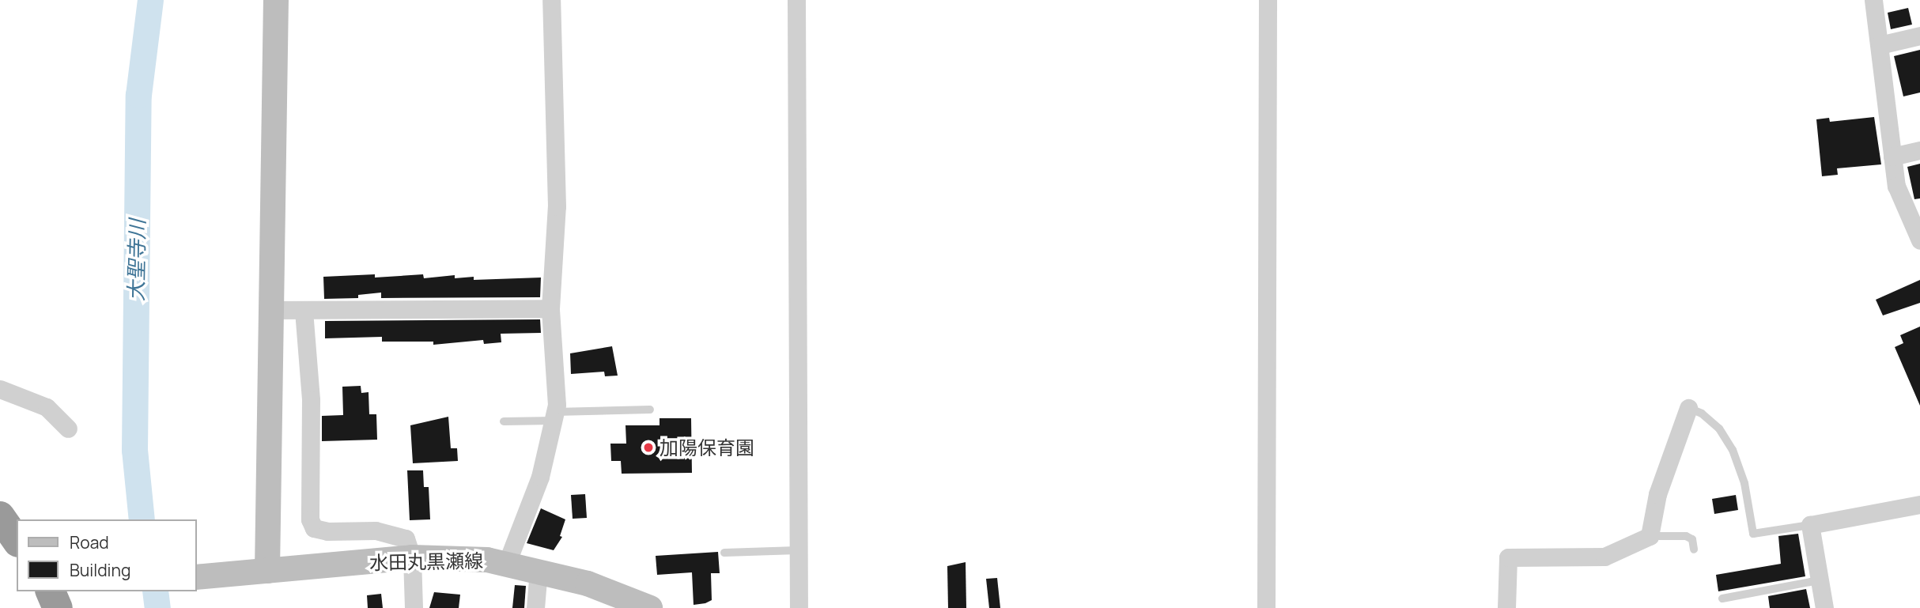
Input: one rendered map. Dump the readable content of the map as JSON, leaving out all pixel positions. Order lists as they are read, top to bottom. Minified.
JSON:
{"streets":{"street":["水田丸黒瀬線"]},"water":["大聖寺川"],"places":["加陽保育園"],"legend":["Road","Building"]}
